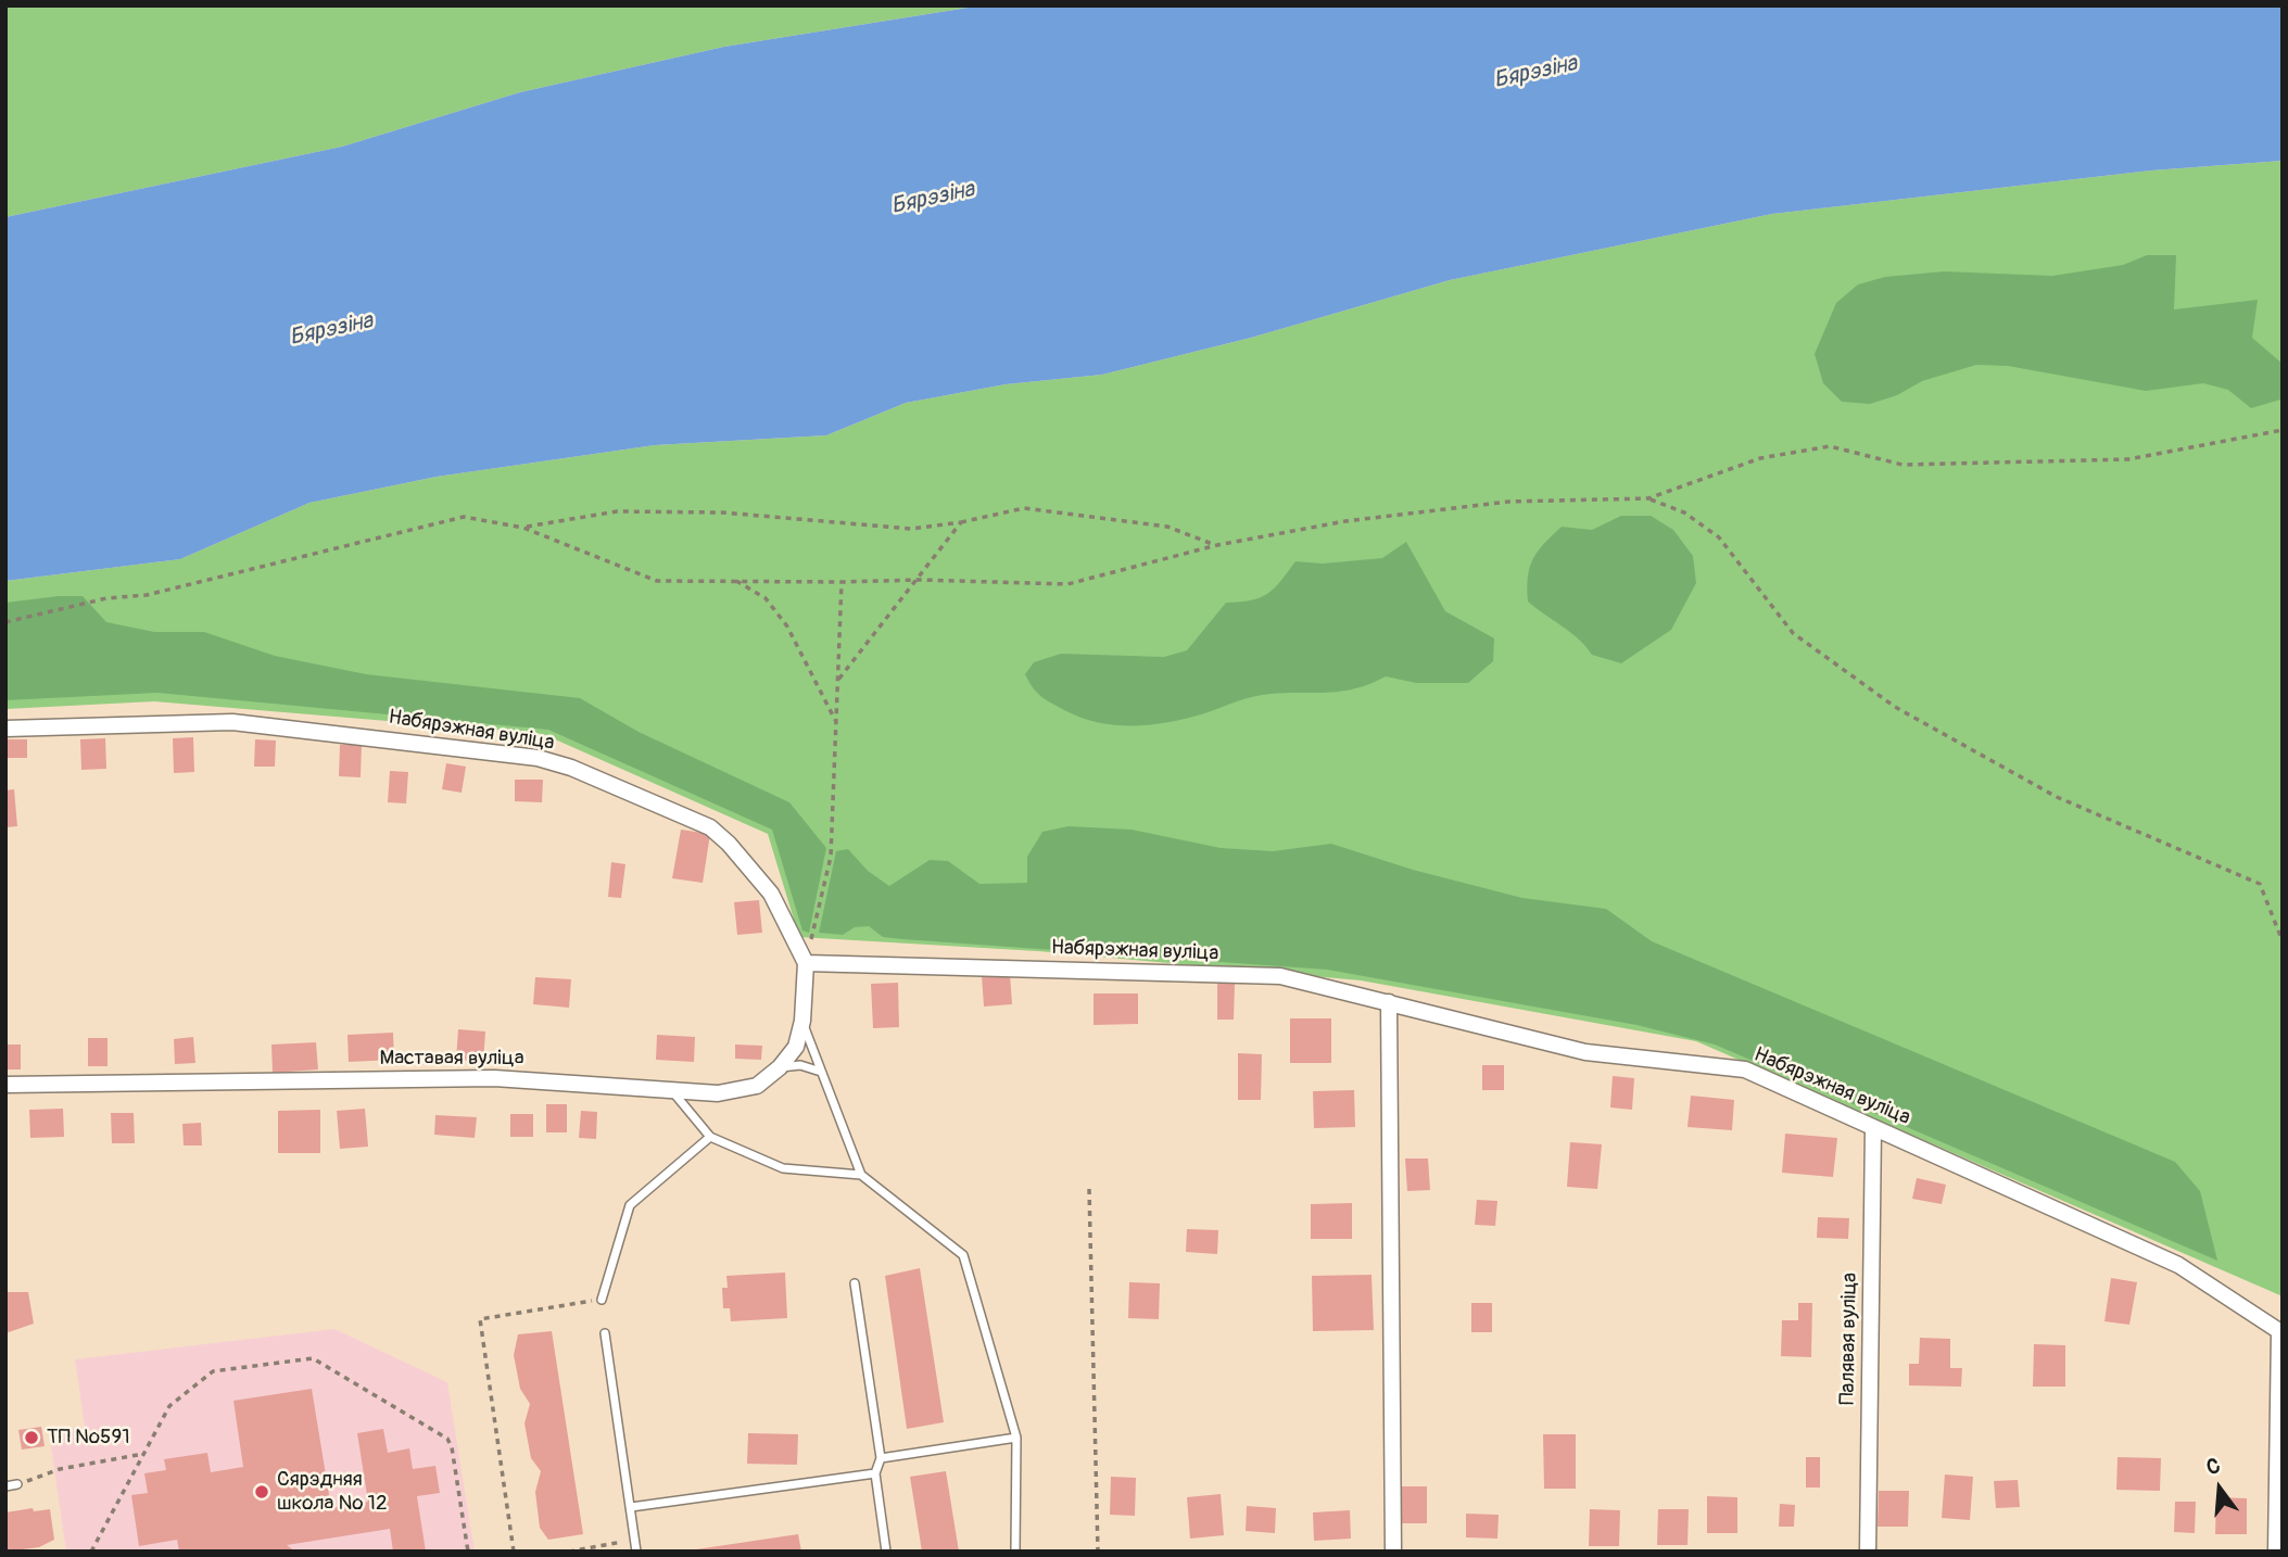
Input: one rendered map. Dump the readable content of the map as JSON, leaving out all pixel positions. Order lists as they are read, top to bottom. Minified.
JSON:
{"streets":{"street":["Набярэжная вуліца","Маставая вуліца","Палявая вуліца"]},"crossings":[["Набярэжная вуліца","Маставая вуліца"],["Набярэжная вуліца","Палявая вуліца"]],"water":["Бярэзіна"],"places":["ТП №591","Сярэдняя школа № 12"],"north":"top"}
